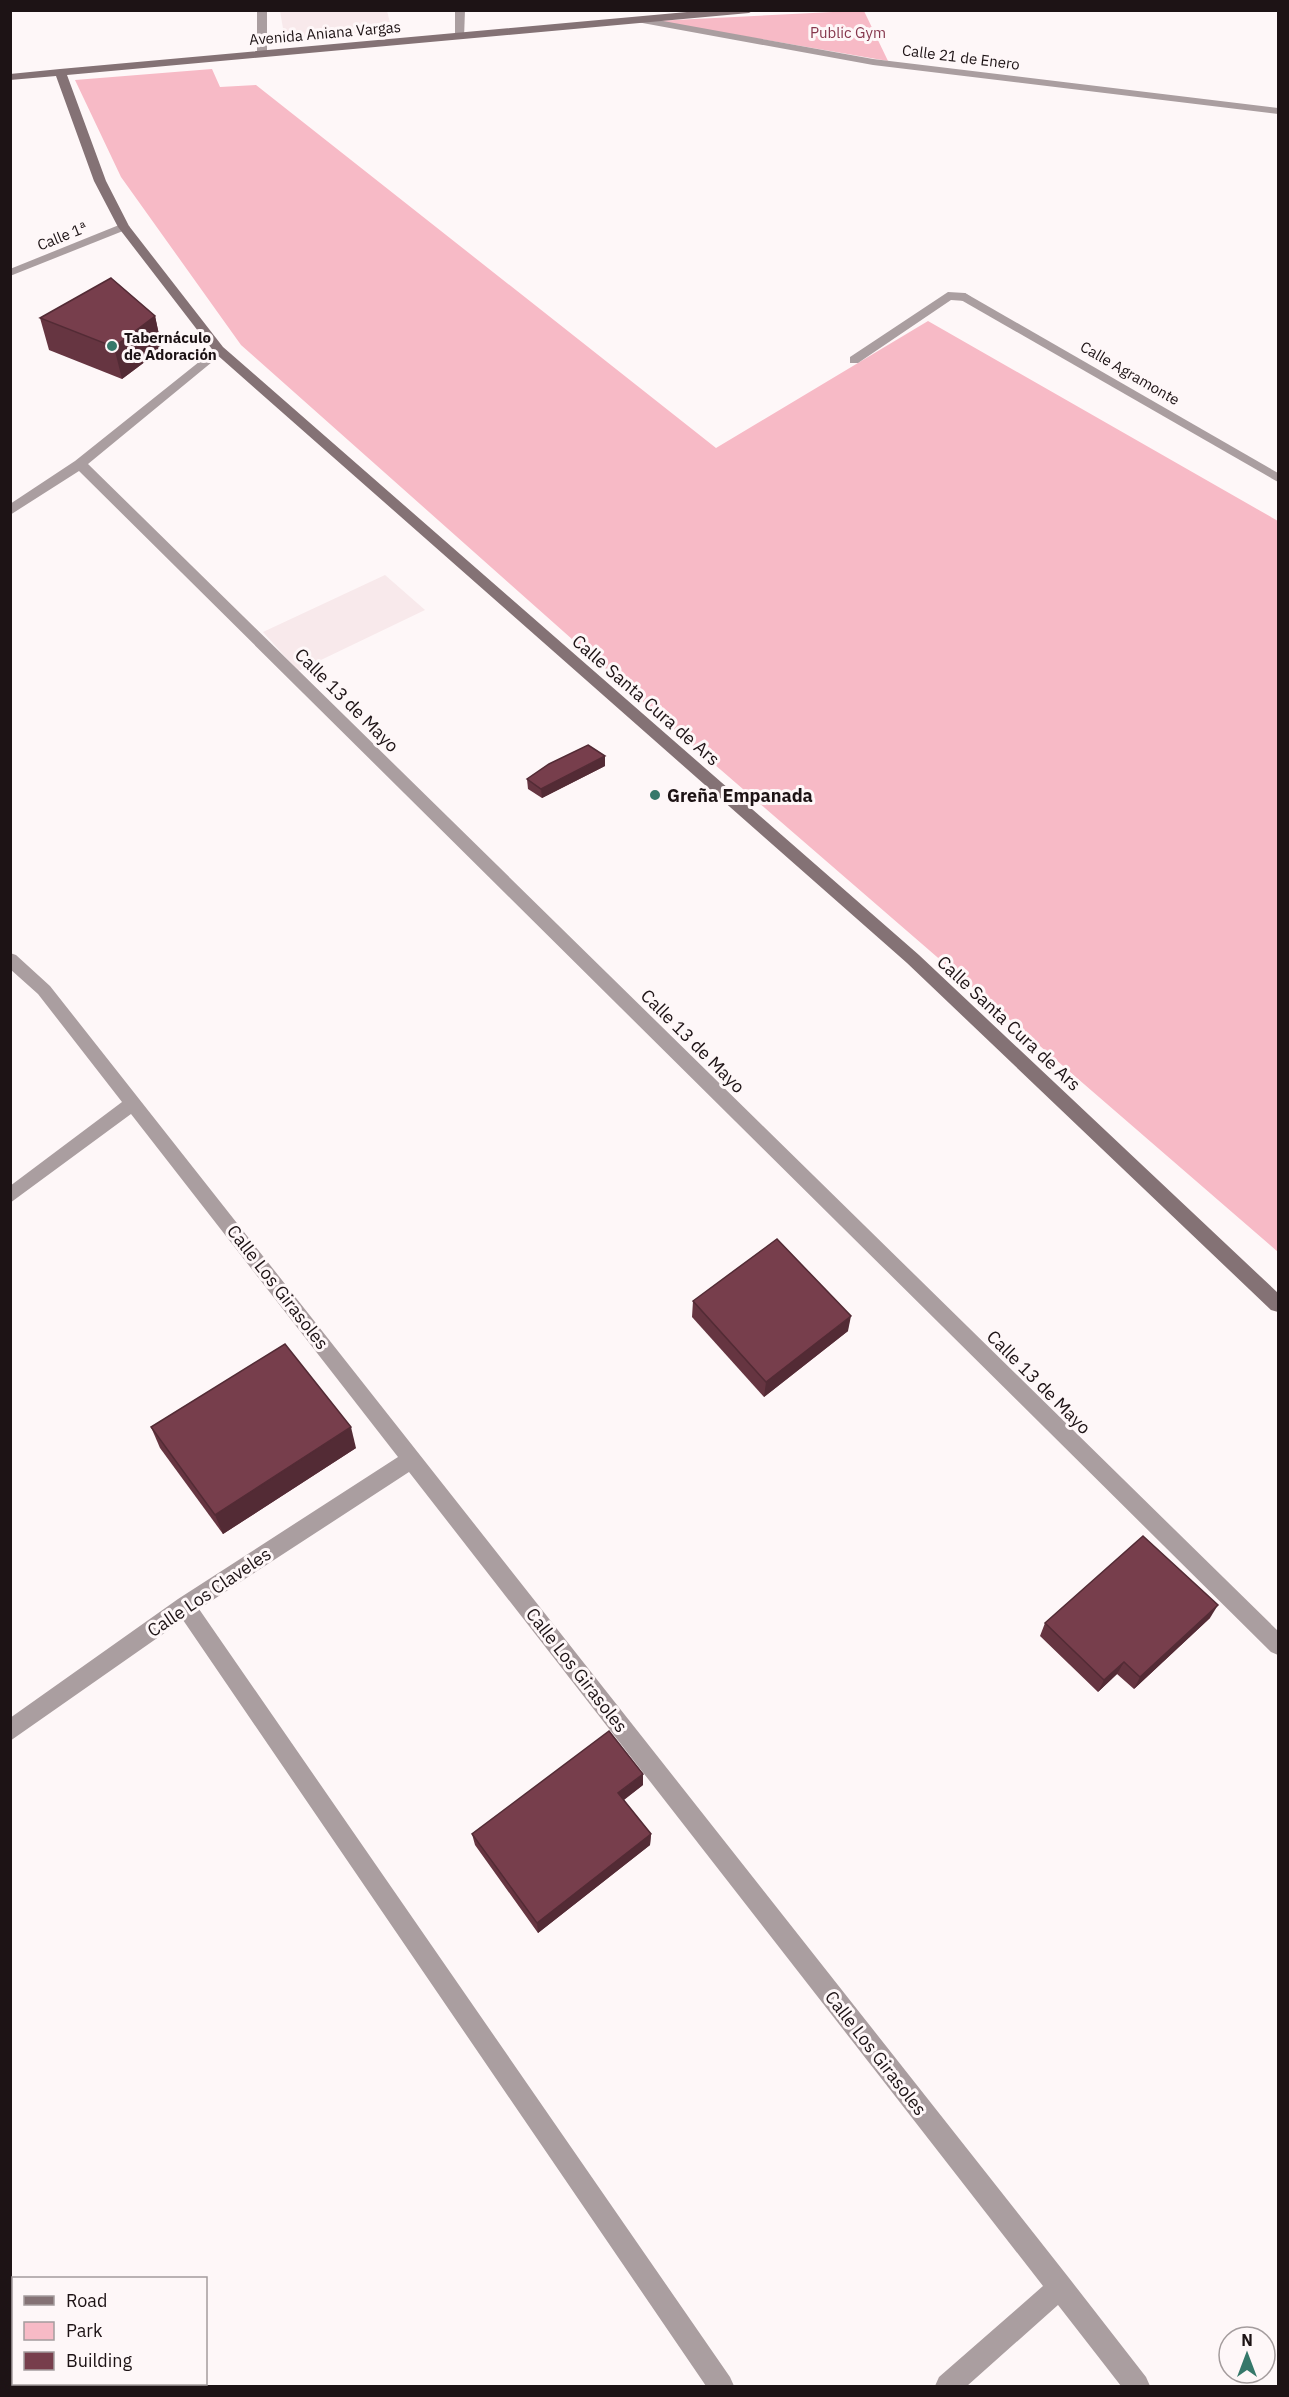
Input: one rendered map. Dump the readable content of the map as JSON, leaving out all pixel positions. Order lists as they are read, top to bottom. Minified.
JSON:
{"streets":{"street":["Avenida Aniana Vargas","Calle 21 de Enero","Calle 1ª","Calle Agramonte","Calle 13 de Mayo","Calle Santa Cura de Ars","Calle Los Girasoles","Calle Los Claveles"]},"crossings":[["Avenida Aniana Vargas","Calle 21 de Enero"],["Avenida Aniana Vargas","Calle Santa Cura de Ars"],["Calle 1ª","Calle Santa Cura de Ars"],["Calle Los Girasoles","Calle Los Claveles"]],"parks":["Public Gym"],"places":["Tabernáculo de Adoración","Greña Empanada"],"legend":["Road","Park","Building"],"north":"top"}
